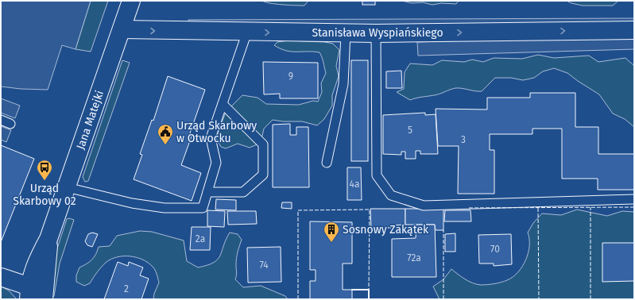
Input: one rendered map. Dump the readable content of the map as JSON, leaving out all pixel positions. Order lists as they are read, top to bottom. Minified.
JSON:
{"streets":{"street":["Stanisława Wyspiańskiego","Jana Matejki"]},"crossings":[["Stanisława Wyspiańskiego","Jana Matejki"]],"one_way":["Stanisława Wyspiańskiego"],"places":{"public building":["Urząd Skarbowy w Otwocku"],"bus stop":["Urząd Skarbowy 02"],"building":["Sosnowy Zakątek"]},"house_numbers":["9","5","3","4a","2a","70","72a","74","2"]}
